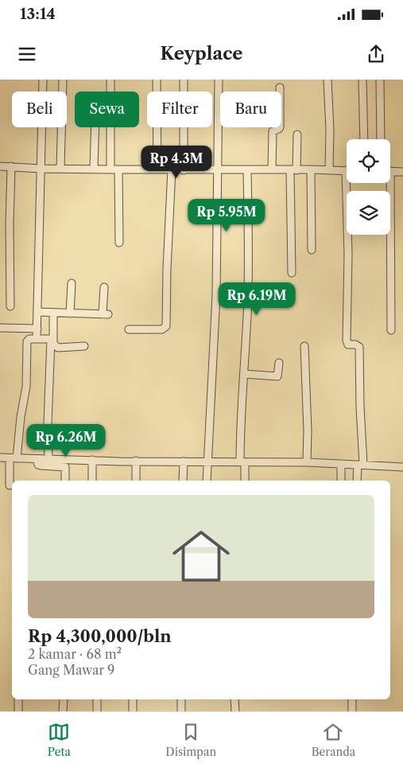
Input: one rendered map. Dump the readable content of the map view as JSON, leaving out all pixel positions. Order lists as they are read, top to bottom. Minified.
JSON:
{"page":{"status":"13:14","header":"Keyplace","chip":["Beli","Sewa","Filter","Baru"],"price":["Rp 4.3M","Rp 5.95M","Rp 6.19M","Rp 6.26M"],"list":[{"name":"Rp 4,300,000/bln","note":"2 kamar · 68 m² · Gang Mawar 9"}],"tabs":["Peta","Disimpan","Beranda"]}}
